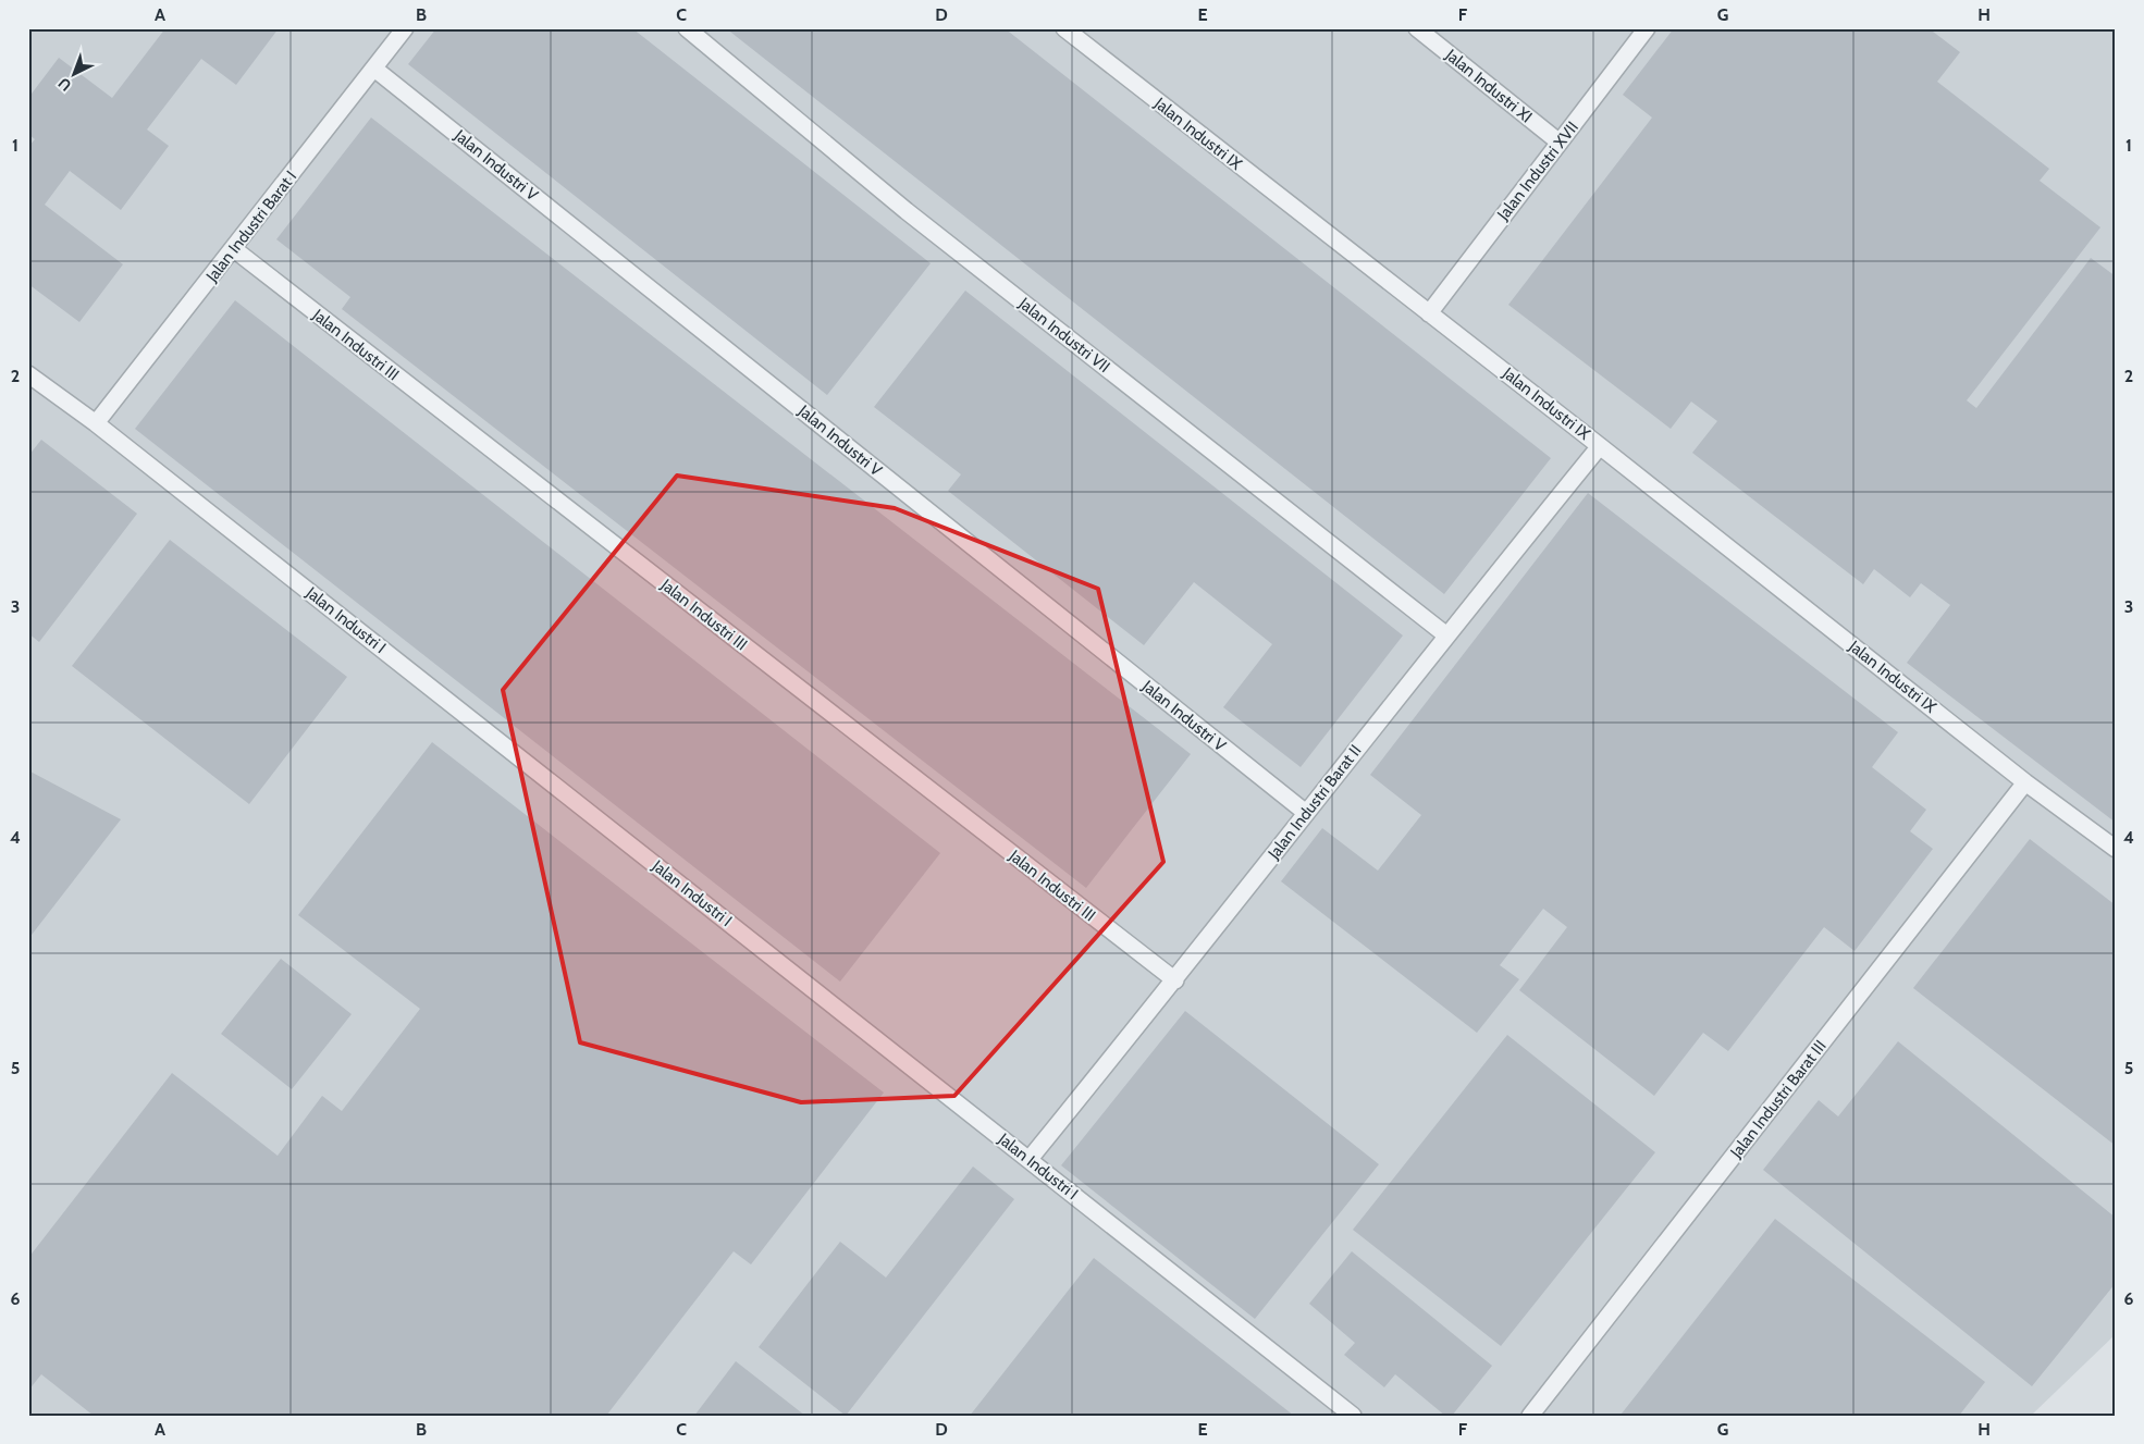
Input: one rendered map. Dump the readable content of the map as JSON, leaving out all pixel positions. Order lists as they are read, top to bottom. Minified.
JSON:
{"streets":{"lane":["Jalan Industri XI","Jalan Industri IX","Jalan Industri V","Jalan Industri XVII","Jalan Industri Barat I","Jalan Industri VII","Jalan Industri III","Jalan Industri I","Jalan Industri Barat II","Jalan Industri Barat III"]},"crossings":[["Jalan Industri XI","Jalan Industri XVII"],["Jalan Industri IX","Jalan Industri XVII"],["Jalan Industri IX","Jalan Industri Barat II"],["Jalan Industri IX","Jalan Industri Barat III"],["Jalan Industri V","Jalan Industri Barat I"],["Jalan Industri V","Jalan Industri Barat II"],["Jalan Industri Barat I","Jalan Industri III"],["Jalan Industri Barat I","Jalan Industri I"],["Jalan Industri VII","Jalan Industri Barat II"],["Jalan Industri III","Jalan Industri Barat II"],["Jalan Industri I","Jalan Industri Barat II"]],"north":"bottom left","grid":{"columns":["A","B","C","D","E","F","G","H"],"rows":["1","2","3","4","5","6"]}}
